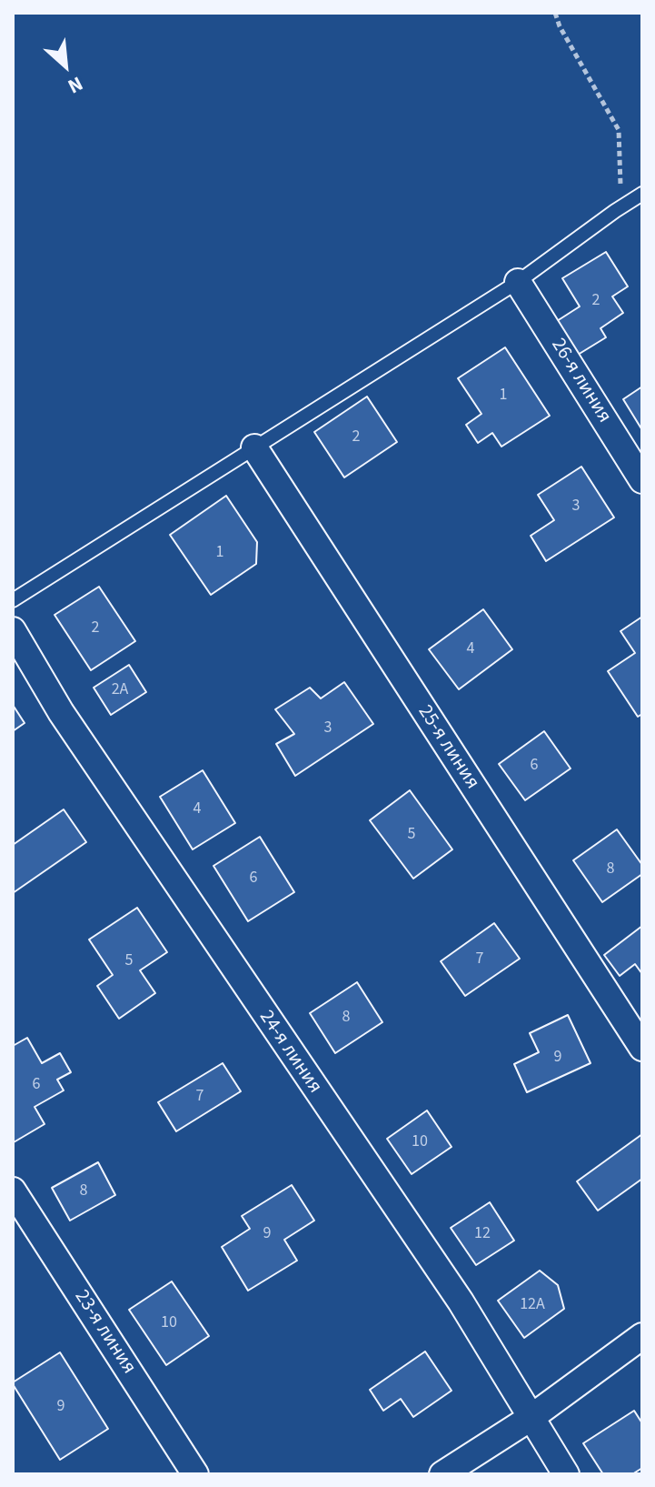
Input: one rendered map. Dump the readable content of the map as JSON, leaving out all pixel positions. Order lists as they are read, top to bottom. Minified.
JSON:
{"streets":{"street":["26-я линия","25-я линия","24-я линия","23-я линия"]},"house_numbers":["2","1","2","3","1","2","4","2А","3","6","4","5","8","6","7","5","8","9","6","7","10","8","9","12","12А","10","9"],"north":"bottom right"}
